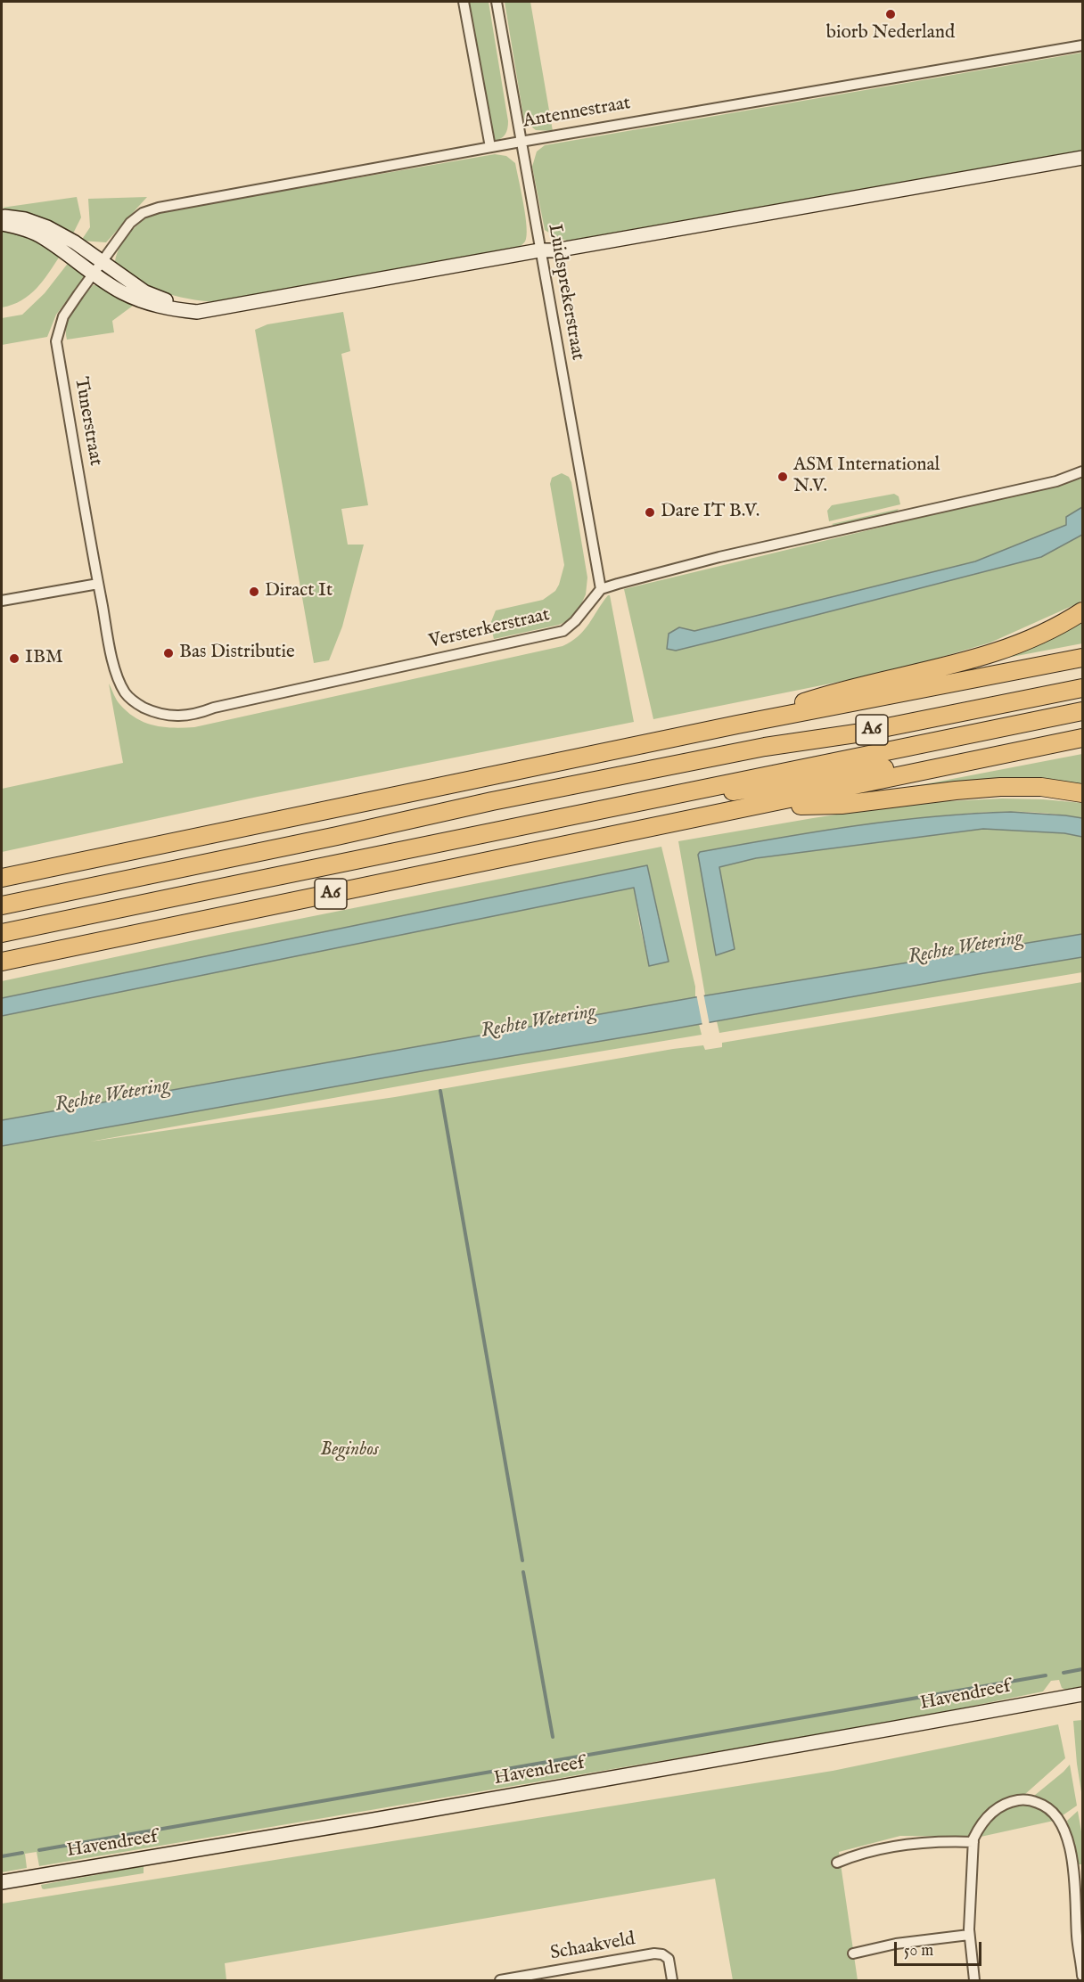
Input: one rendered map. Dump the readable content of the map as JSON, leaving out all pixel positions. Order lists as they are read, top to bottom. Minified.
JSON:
{"streets":{"highway":["A6"],"street":["Antennestraat","Luidsprekerstraat","Tunerstraat","Versterkerstraat","Havendreef","Schaakveld"]},"crossings":[["Antennestraat","Luidsprekerstraat"],["Antennestraat","Tunerstraat"],["Luidsprekerstraat","Versterkerstraat"],["Tunerstraat","Versterkerstraat"]],"water":["Rechte Wetering"],"parks":["Beginbos"],"places":["biorb Nederland","ASM International N.V.","Dare IT B.V.","Diract It","Bas Distributie","IBM"],"scale_bar":"50 m"}
